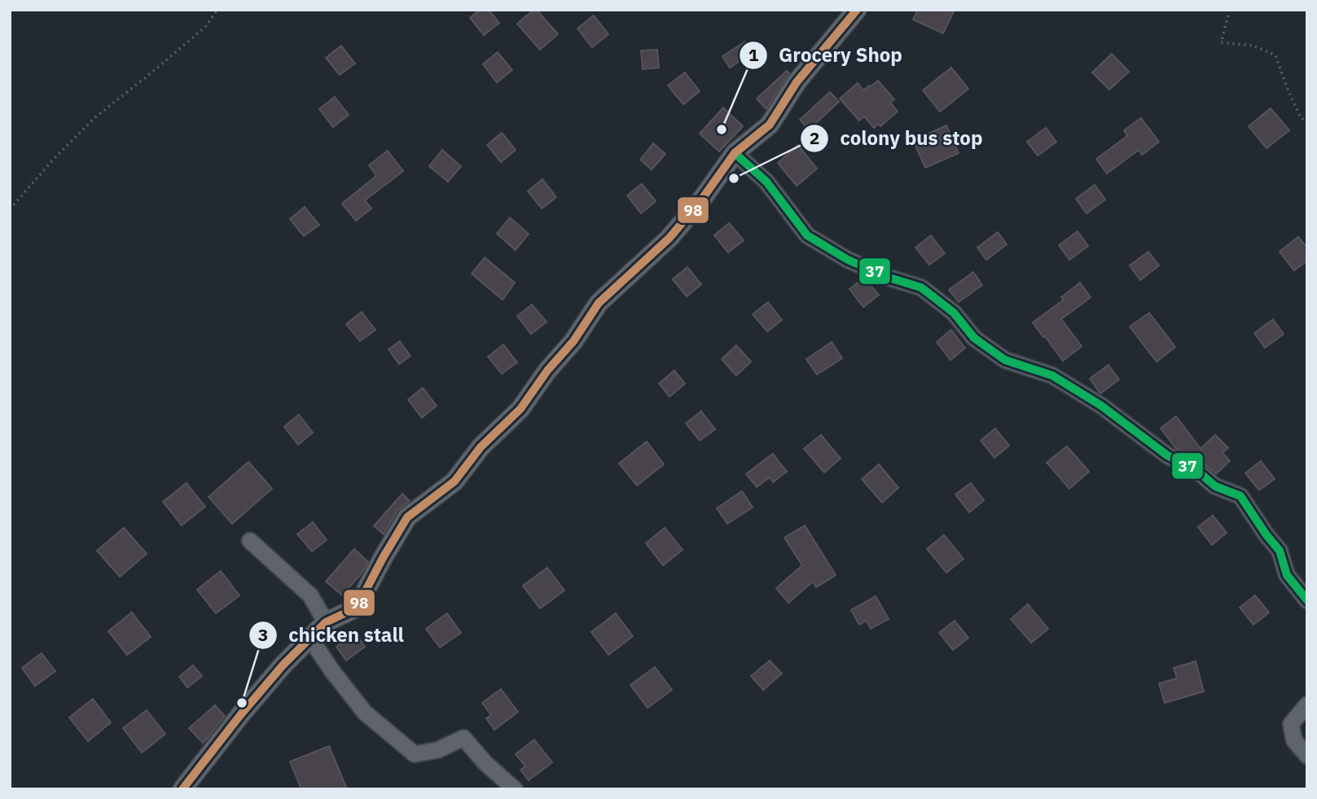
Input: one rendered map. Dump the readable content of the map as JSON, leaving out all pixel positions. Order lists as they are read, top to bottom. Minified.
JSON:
{"places":["Grocery Shop","colony bus stop","chicken stall"],"lines":["transit line 98","transit line 37"]}
